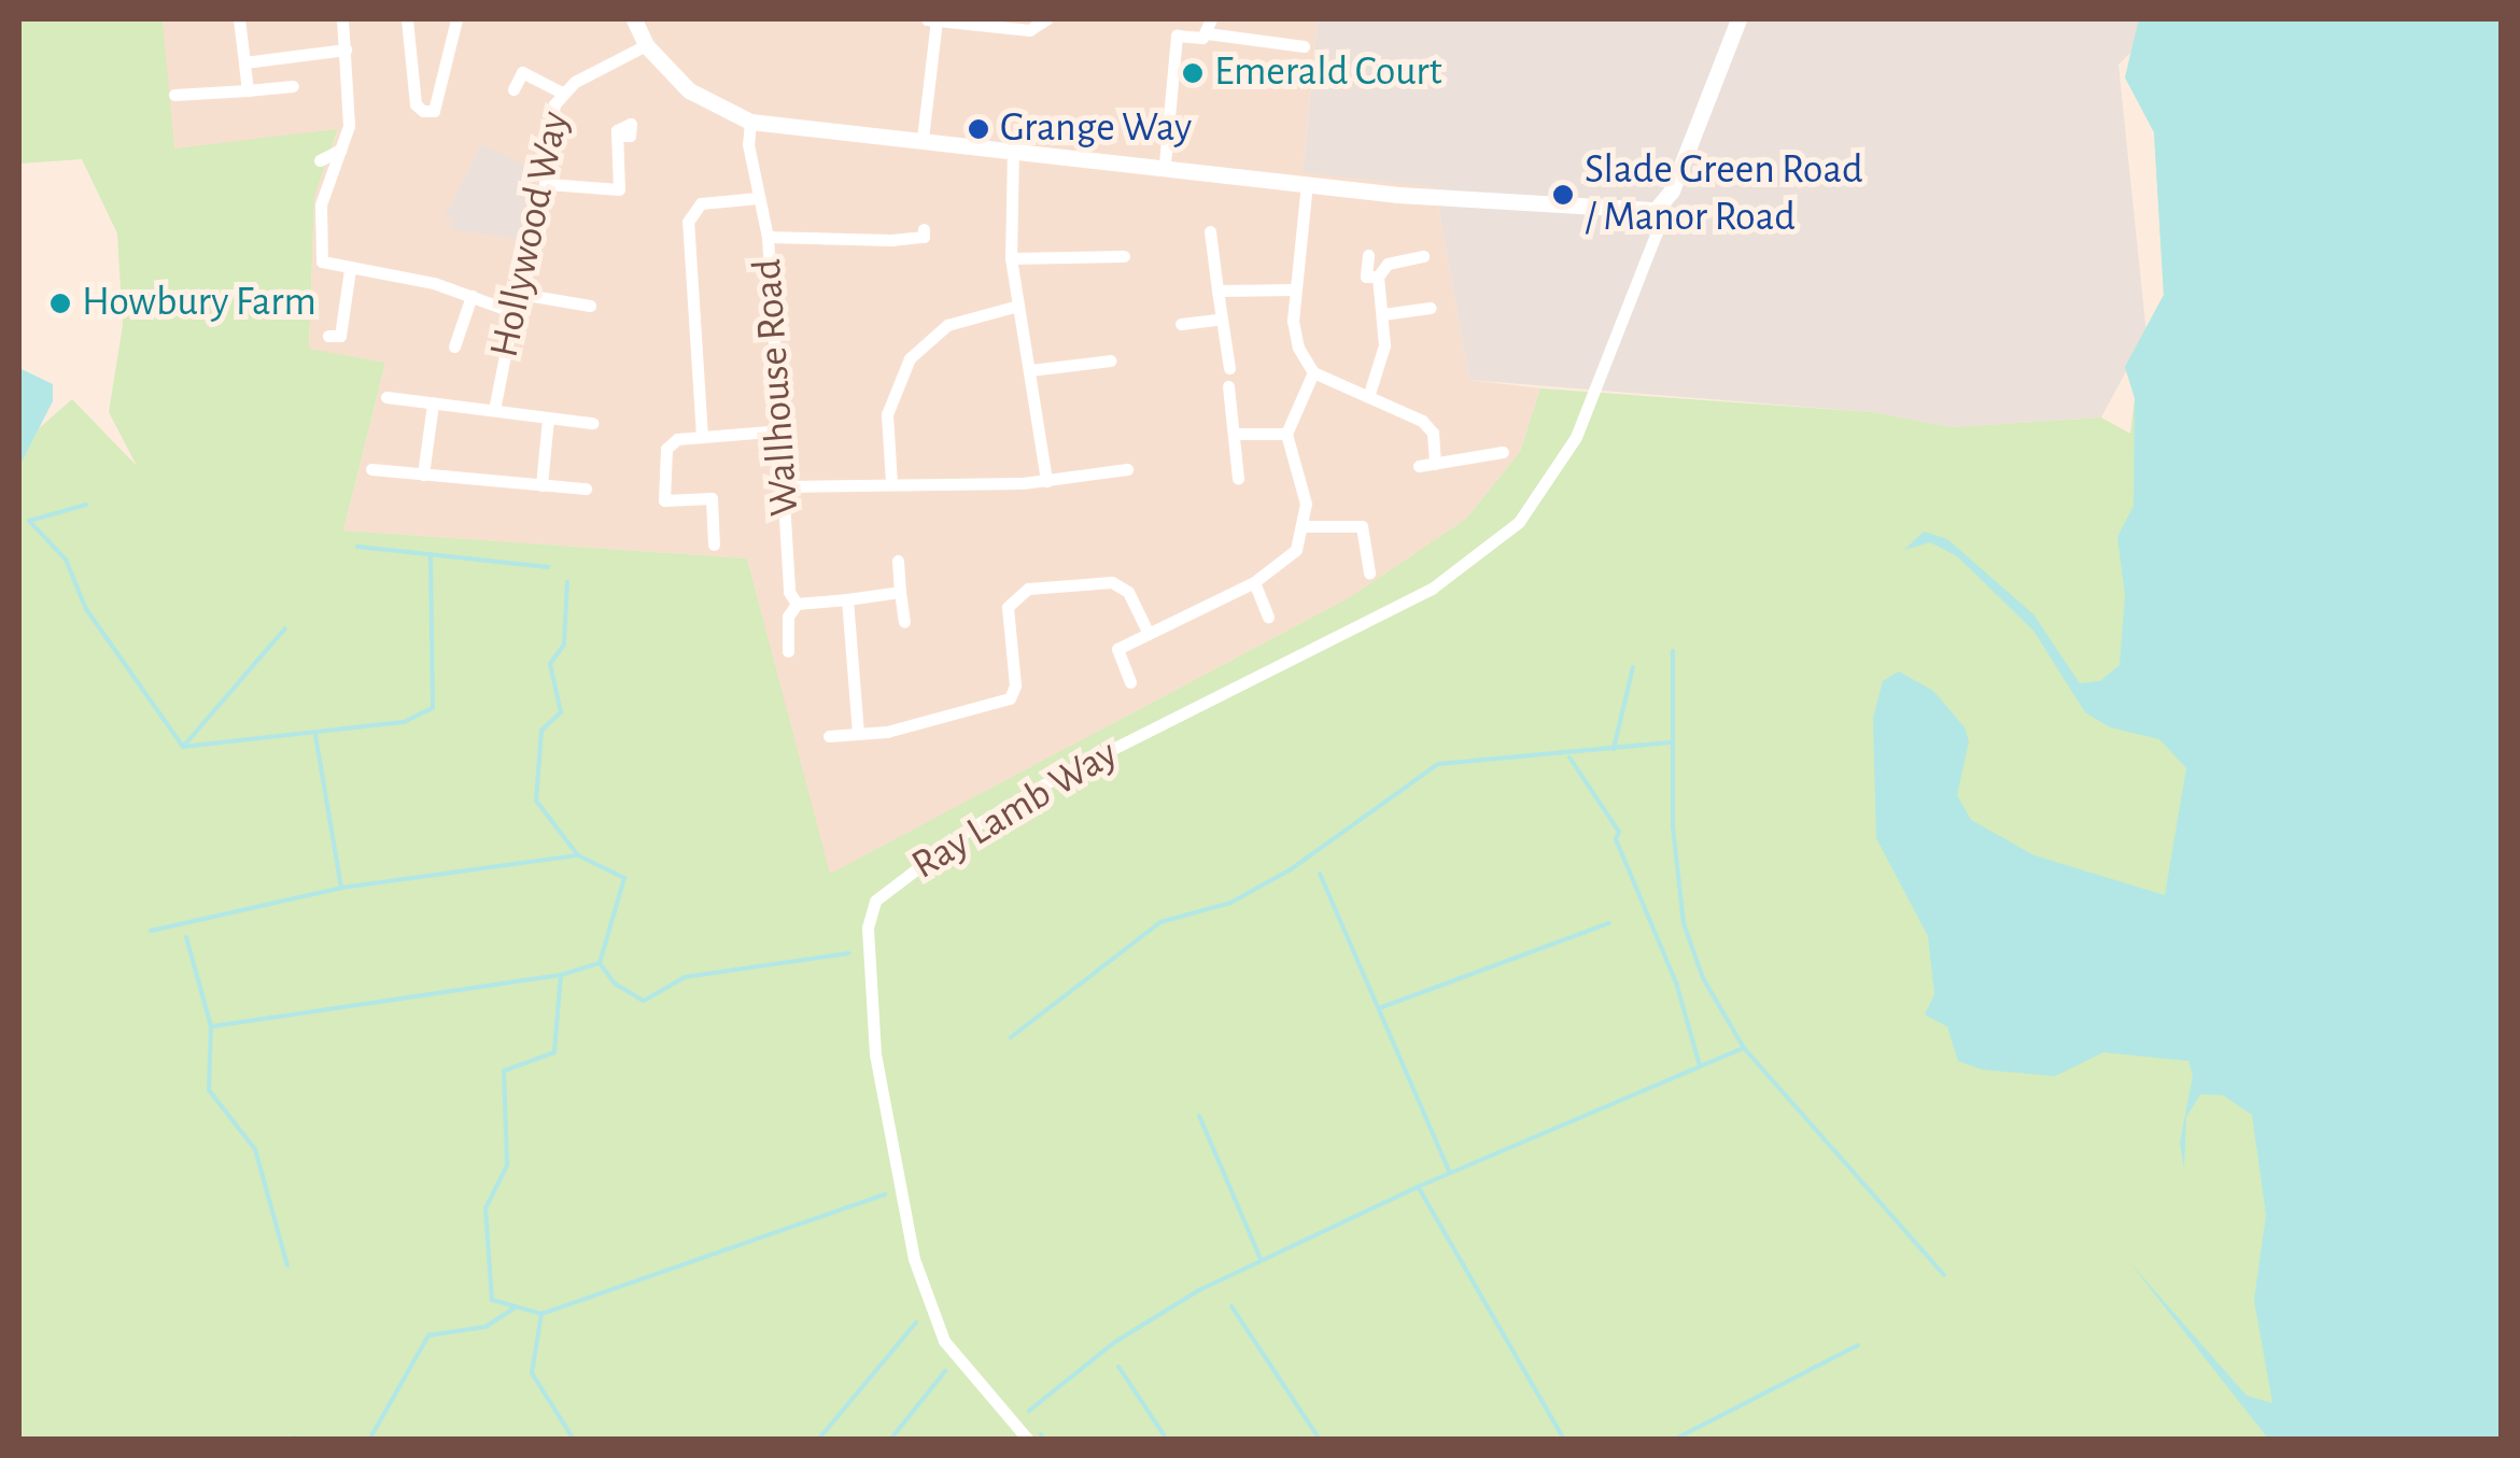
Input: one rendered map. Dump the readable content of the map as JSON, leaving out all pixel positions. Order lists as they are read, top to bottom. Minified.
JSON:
{"streets":{"street":["Hollywood Way","Wallhouse Road","Ray Lamb Way"]},"places":["Emerald Court","Grange Way","Slade Green Road / Manor Road","Howbury Farm"]}
